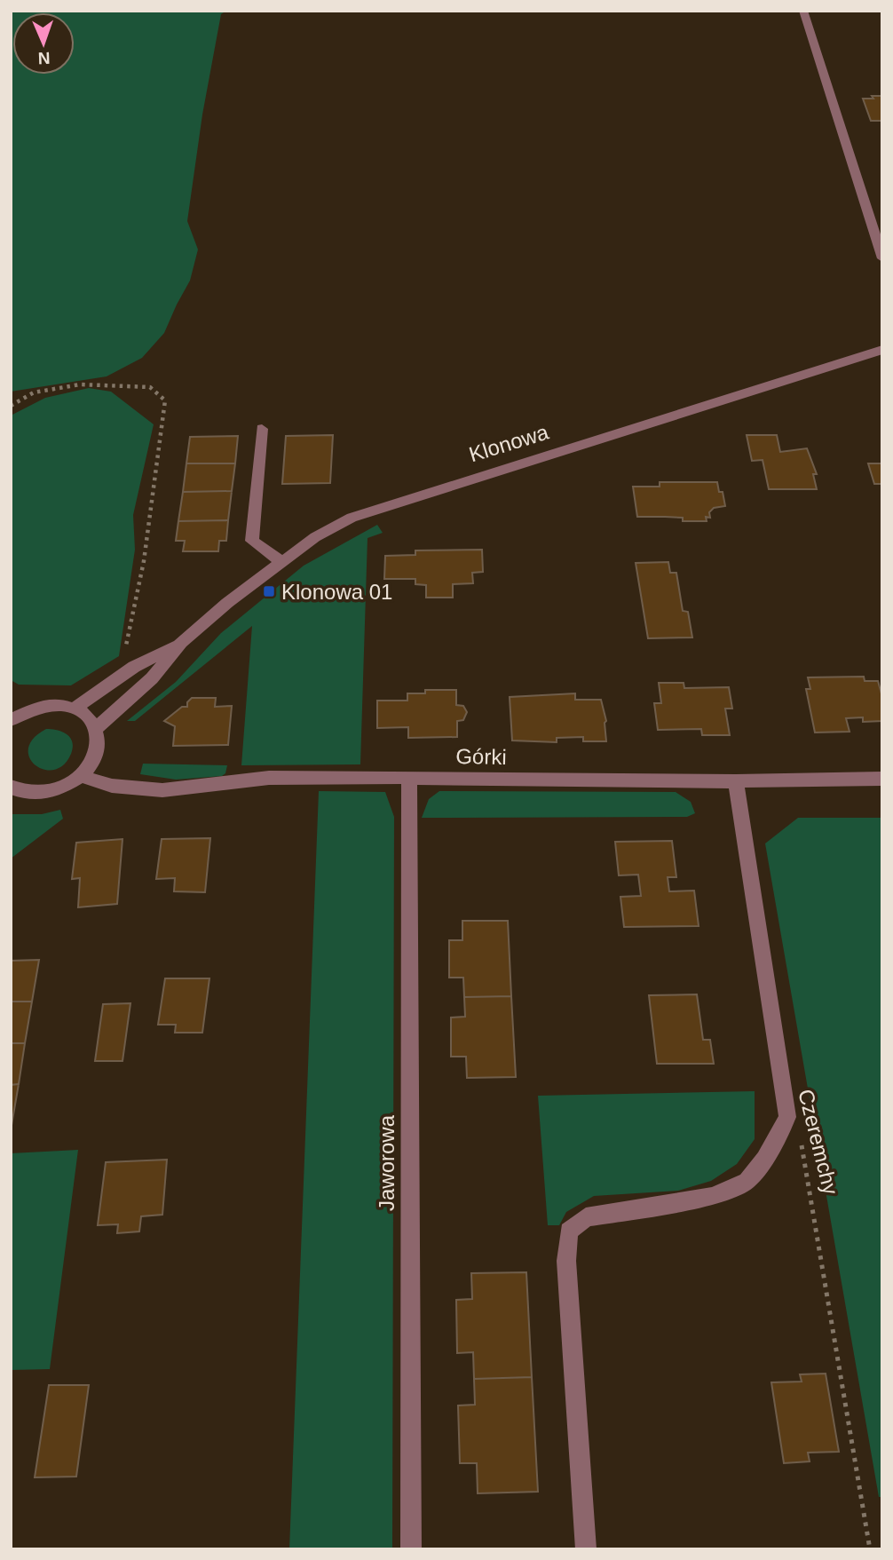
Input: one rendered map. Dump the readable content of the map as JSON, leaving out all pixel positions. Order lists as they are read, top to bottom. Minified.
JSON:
{"streets":{"street":["Klonowa","Górki","Czeremchy","Jaworowa"]},"crossings":[["Górki","Czeremchy"],["Górki","Jaworowa"]],"places":{"transit":["Klonowa 01"]},"north":"bottom"}
